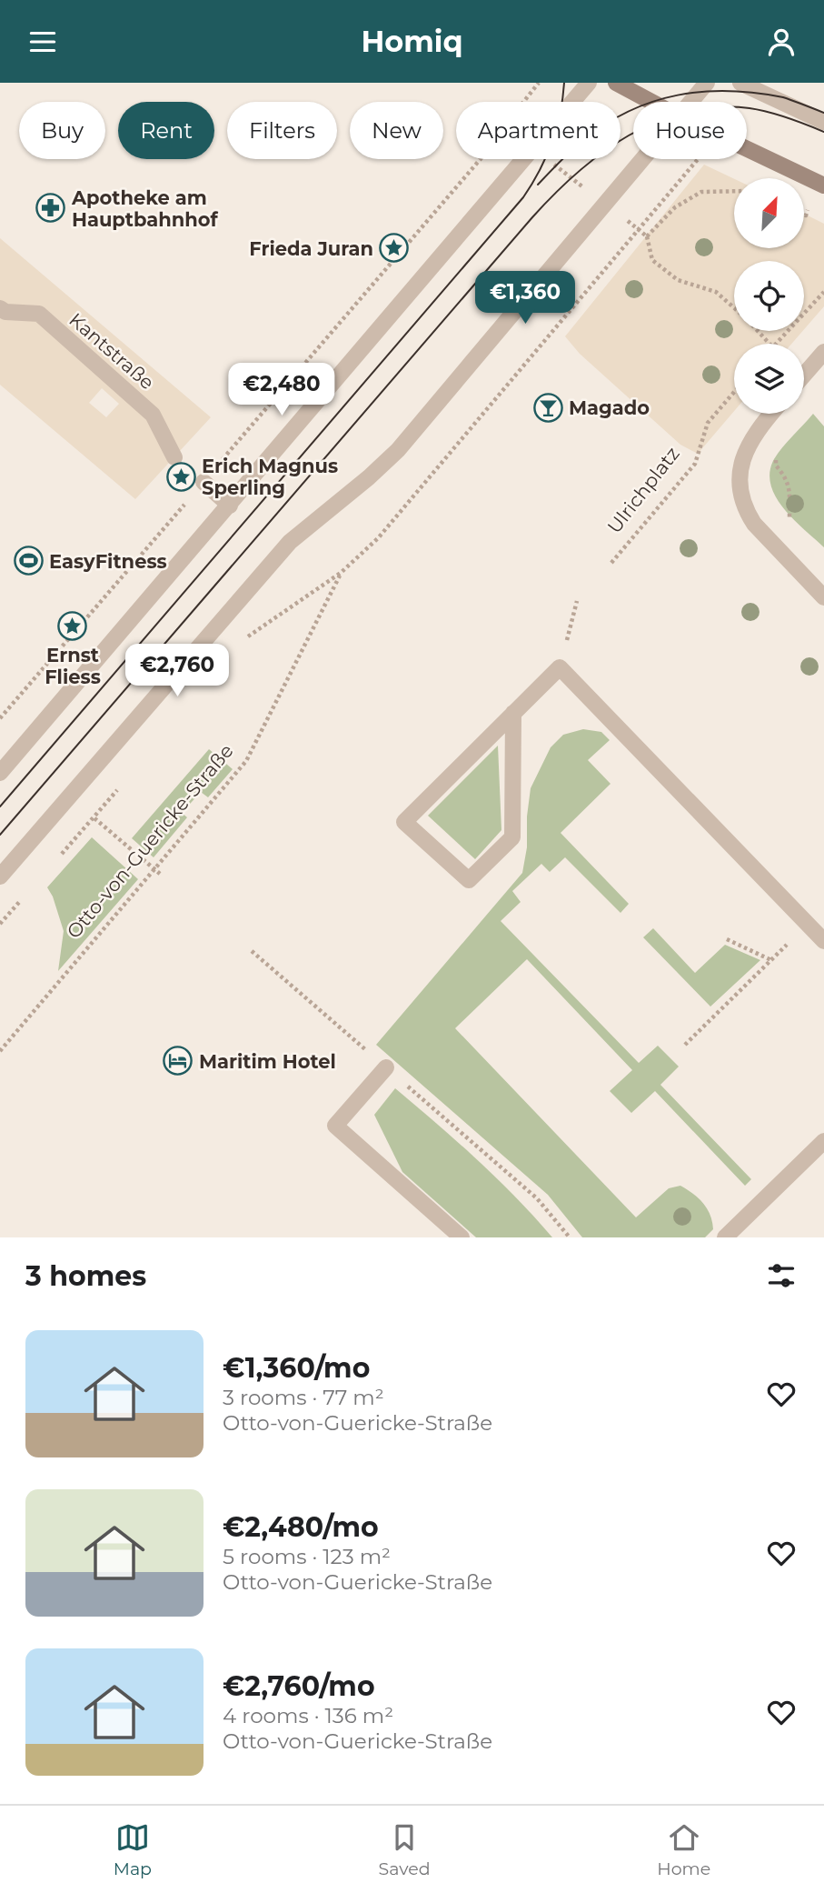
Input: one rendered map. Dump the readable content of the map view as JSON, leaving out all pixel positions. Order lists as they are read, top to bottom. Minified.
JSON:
{"streets":{"street":["Kantstraße"],"path":["Ulrichplatz","Otto-von-Guericke-Straße"]},"places":{"pharmacy":["Apotheke am Hauptbahnhof"],"place":["Frieda Juran","Erich Magnus Sperling","Ernst Fliess"],"bar":["Magado"],"sports":["EasyFitness"],"hotel":["Maritim Hotel"]},"north":"top right","page":{"header":"Homiq","chip":["Buy","Rent","Filters","New","Apartment","House"],"price":["€1,360","€2,480","€2,760"],"heading":"3 homes","list":[{"name":"€1,360/mo","note":"3 rooms · 77 m² · Otto-von-Guericke-Straße"},{"name":"€2,480/mo","note":"5 rooms · 123 m² · Otto-von-Guericke-Straße"},{"name":"€2,760/mo","note":"4 rooms · 136 m² · Otto-von-Guericke-Straße"}],"tabs":["Map","Saved","Home"]}}
